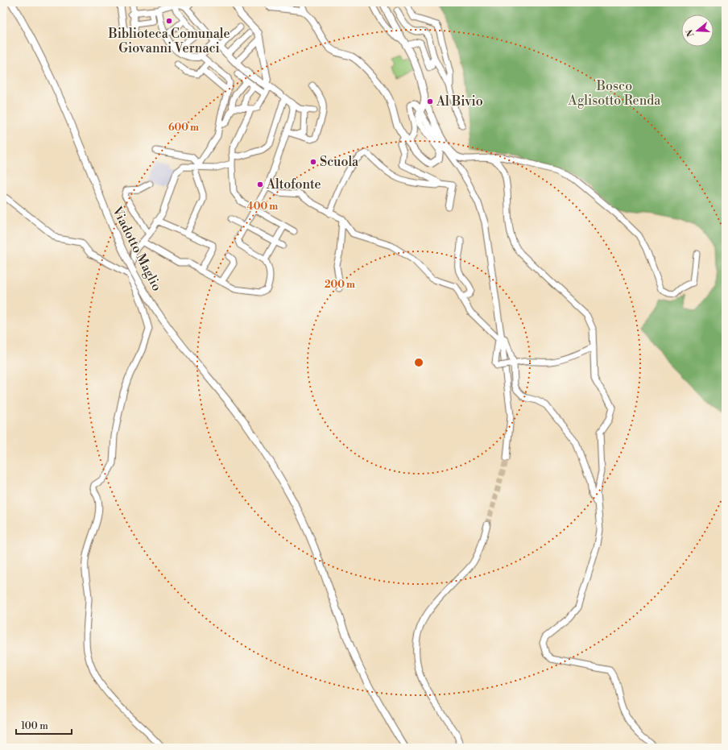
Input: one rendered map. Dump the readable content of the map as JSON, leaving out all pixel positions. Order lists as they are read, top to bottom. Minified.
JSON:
{"streets":{"main road":["Viadotto Maglio"]},"parks":["Bosco Aglisotto Renda"],"places":["Biblioteca Comunale Giovanni Vernaci","Al Bivio","Scuola","Altofonte"],"scale_bar":"100 m","north":"left","rings":["600 m","400 m","200 m"]}
